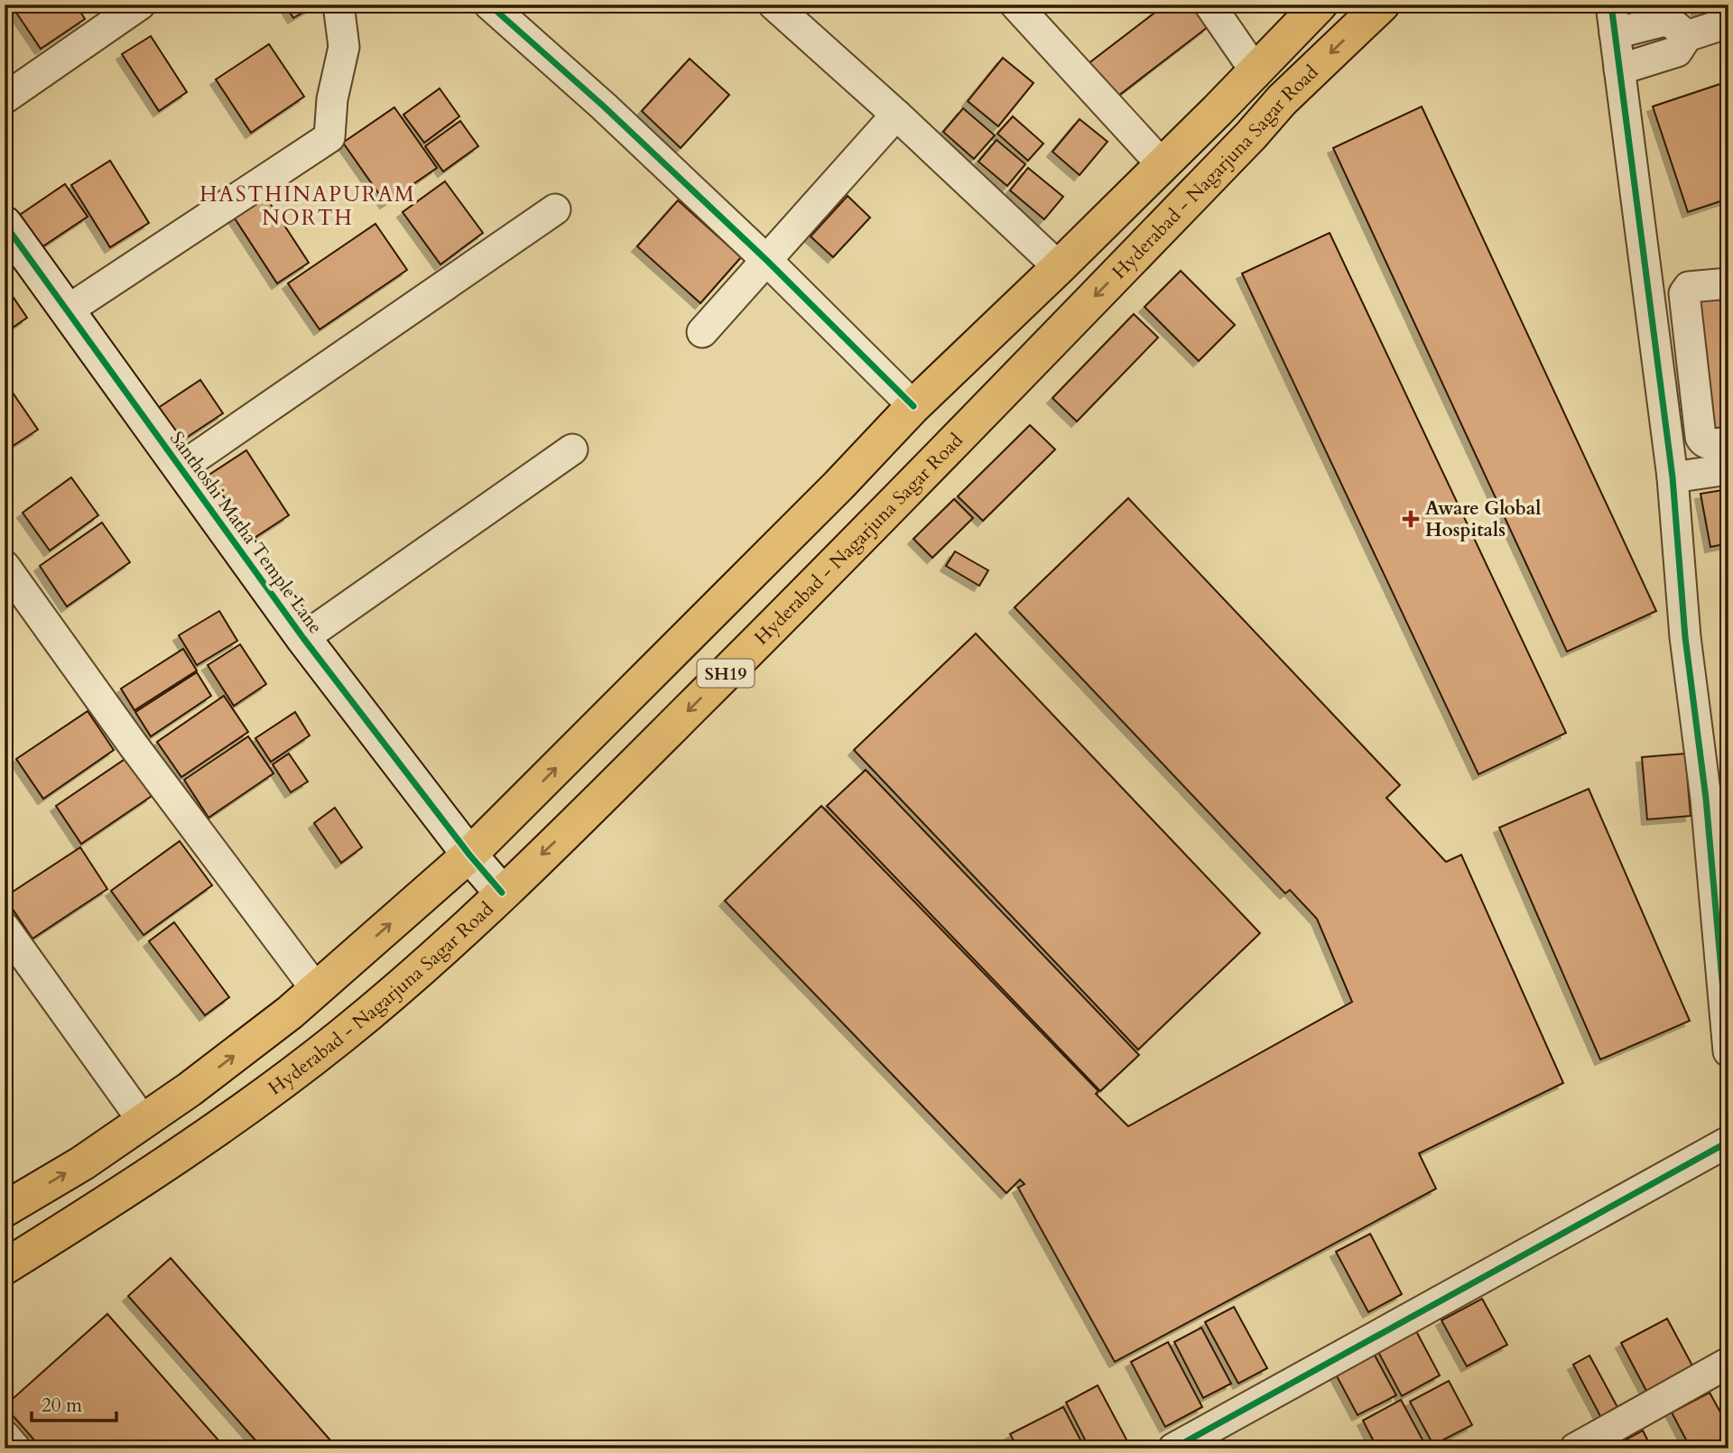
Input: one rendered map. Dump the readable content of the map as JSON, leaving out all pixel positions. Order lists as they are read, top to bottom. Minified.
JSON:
{"streets":{"main road":["Hyderabad - Nagarjuna Sagar Road","SH19"],"street":["Santhoshi Matha Temple Lane"]},"crossings":[["Hyderabad - Nagarjuna Sagar Road","Santhoshi Matha Temple Lane"],["Santhoshi Matha Temple Lane","SH19"]],"districts":["HASTHINAPURAM NORTH"],"places":{"health":["Aware Global Hospitals"]},"scale_bar":"20 m"}
